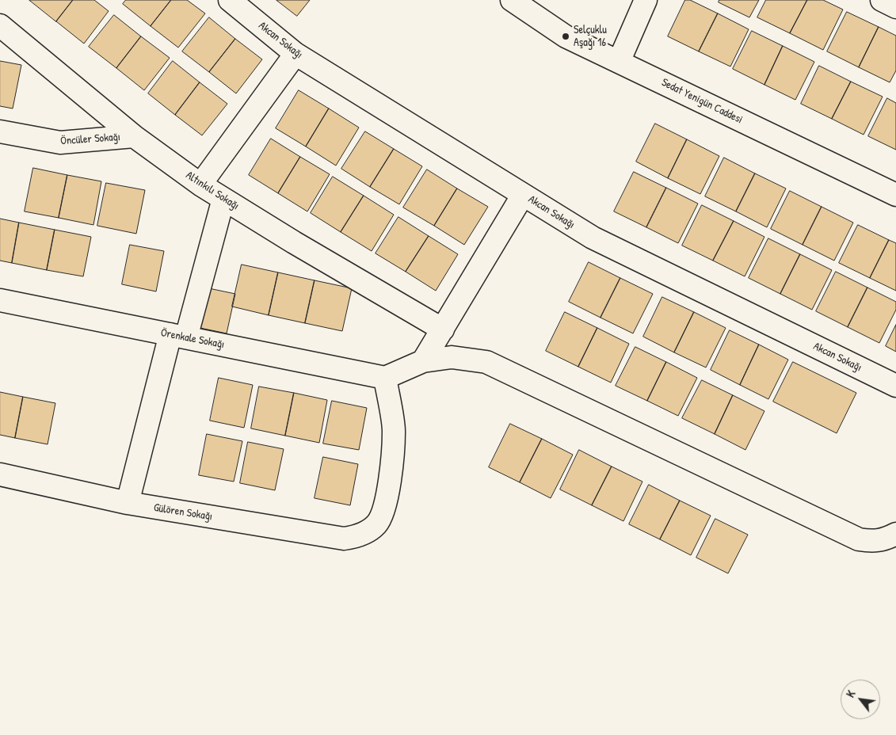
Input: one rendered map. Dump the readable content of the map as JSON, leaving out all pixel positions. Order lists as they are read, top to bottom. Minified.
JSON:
{"streets":{"street":["Akcan Sokağı","Sedat Yenigün Caddesi","Öncüler Sokağı","Altınkılı Sokağı","Örenkale Sokağı","Gülören Sokağı"]},"crossings":[["Öncüler Sokağı","Altınkılı Sokağı"],["Örenkale Sokağı","Gülören Sokağı"]],"places":["Selçuklu Aşağı 16"],"north":"top left"}
